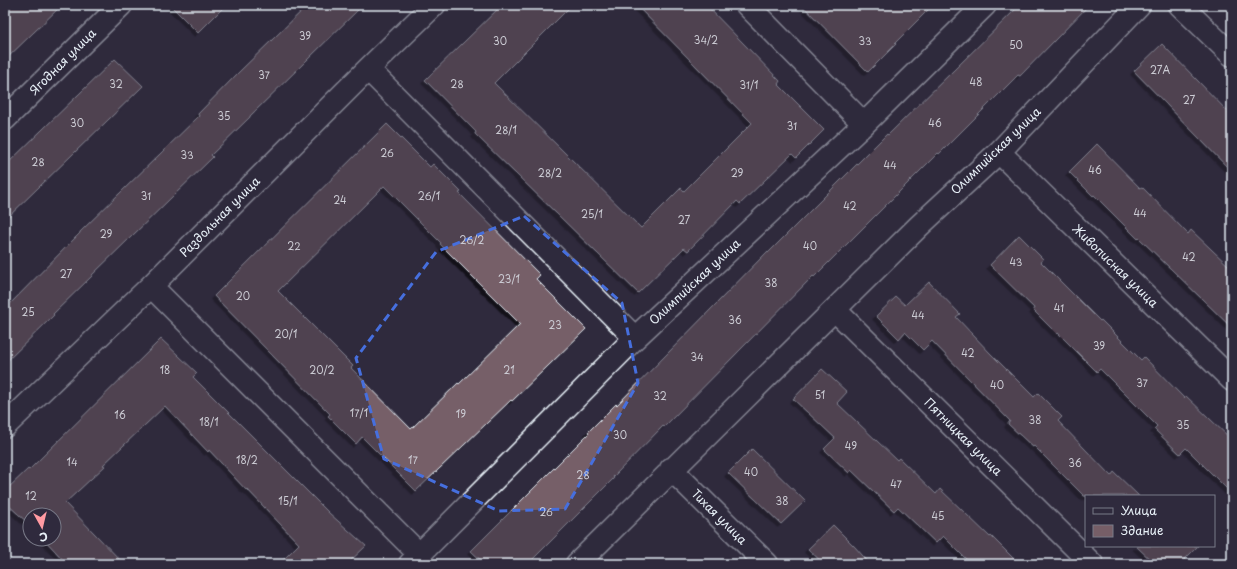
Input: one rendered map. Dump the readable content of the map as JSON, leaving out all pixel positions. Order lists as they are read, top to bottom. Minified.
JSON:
{"streets":{"street":["Ягодная улица","Олимпийская улица","Раздольная улица","Живописная улица","Пятницкая улица","Тихая улица"]},"crossings":[["Олимпийская улица","Живописная улица"],["Олимпийская улица","Пятницкая улица"],["Олимпийская улица","Тихая улица"]],"house_numbers":["39","34/2","30","33","50","27А","37","48","32","28","31/1","27","35","30","46","31","28/1","26","33","28","44","46","28/2","29","31","26/1","24","42","44","25/1","27","29","26/2","22","40","42","43","27","23/1","38","20","41","25","44","36","23","20/1","39","42","34","18","20/2","21","37","40","51","32","17/1","19","16","38","18/1","35","30","49","18/2","17","14","36","40","28","47","12","15/1","38","26","45"],"legend":["Улица","Здание"],"north":"bottom"}
